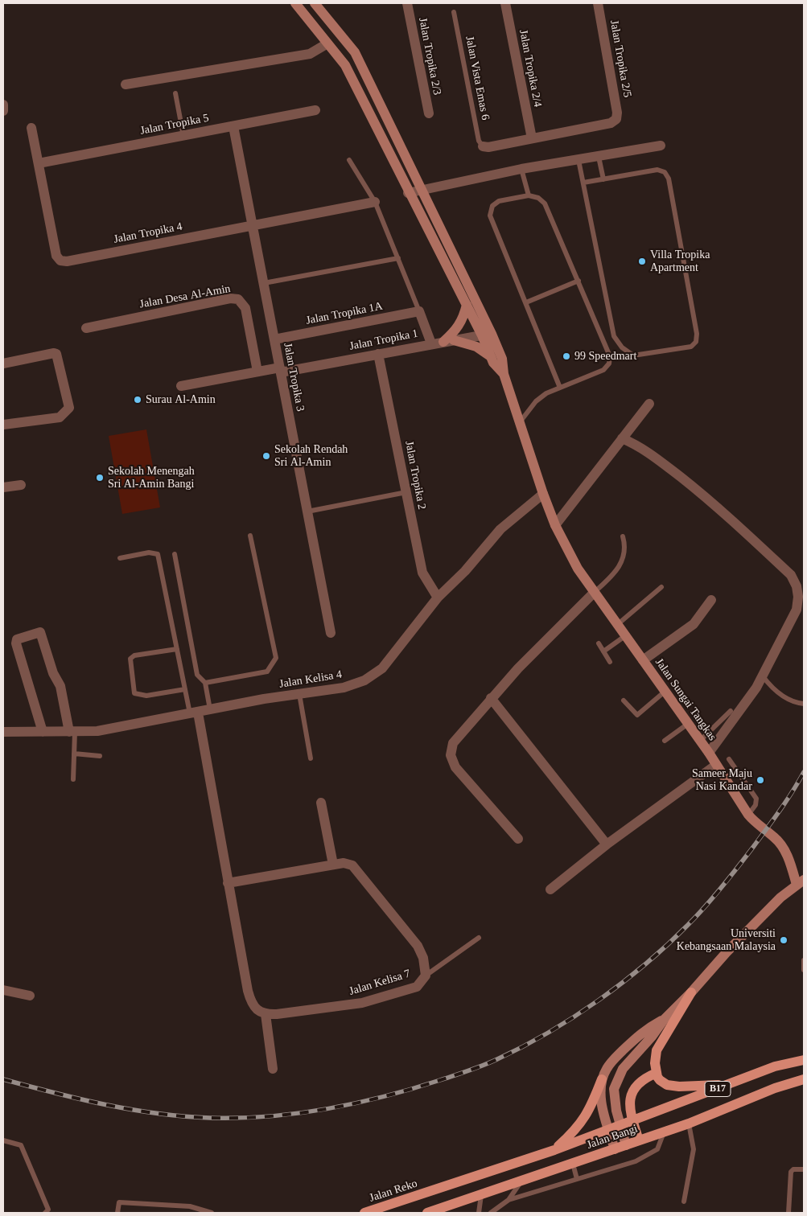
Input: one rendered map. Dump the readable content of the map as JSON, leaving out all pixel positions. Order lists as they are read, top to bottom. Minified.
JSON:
{"streets":{"main road":["B17","Jalan Bangi","Jalan Reko"],"street":["Jalan Tropika 2/3","Jalan Tropika 2/5","Jalan Tropika 2/4","Jalan Tropika 5","Jalan Tropika 4","Jalan Desa Al-Amin","Jalan Tropika 1A","Jalan Tropika 1","Jalan Tropika 3","Jalan Tropika 2","Jalan Kelisa 4","Jalan Sungai Tangkas","Jalan Kelisa 7"],"lane":["Jalan Vista Emas 6"]},"crossings":[["Jalan Tropika 2/5","Jalan Tropika 2/4"],["Jalan Tropika 5","Jalan Tropika 4"],["Jalan Tropika 5","Jalan Tropika 3"],["Jalan Tropika 4","Jalan Tropika 3"],["Jalan Desa Al-Amin","Jalan Tropika 1"],["Jalan Tropika 1A","Jalan Tropika 3"],["Jalan Tropika 1","Jalan Tropika 3"],["Jalan Tropika 1","Jalan Tropika 2"],["Jalan Tropika 2","Jalan Kelisa 4"],["Jalan Kelisa 4","Jalan Sungai Tangkas"],["Jalan Bangi","Jalan Reko"]],"places":["Villa Tropika Apartment","99 Speedmart","Surau Al-Amin","Sekolah Rendah Sri Al-Amin","Sekolah Menengah Sri Al-Amin Bangi","Sameer Maju Nasi Kandar","Universiti Kebangsaan Malaysia"]}
